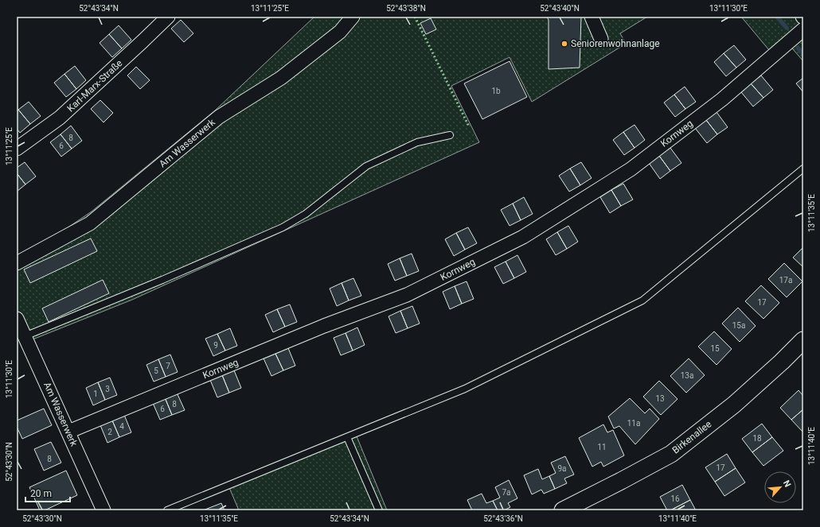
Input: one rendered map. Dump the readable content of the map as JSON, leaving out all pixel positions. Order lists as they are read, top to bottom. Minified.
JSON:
{"streets":{"street":["Karl-Marx-Straße","Kornweg","Am Wasserwerk","Birkenallee"]},"crossings":[["Kornweg","Am Wasserwerk"]],"places":["Seniorenwohnanlage"],"house_numbers":["1b","8","6","17a","17","15a","9","15","7","5","13a","3","1","13","8","6","11a","4","2","18","11","8","17","9a","7a","16"],"scale_bar":"20 m","north":"top right","coordinates":["52°43'34\"N","13°11'25\"E","52°43'38\"N","52°43'40\"N","13°11'30\"E","13°11'35\"E","13°11'40\"E","52°43'30\"N","52°43'36\"N"]}
